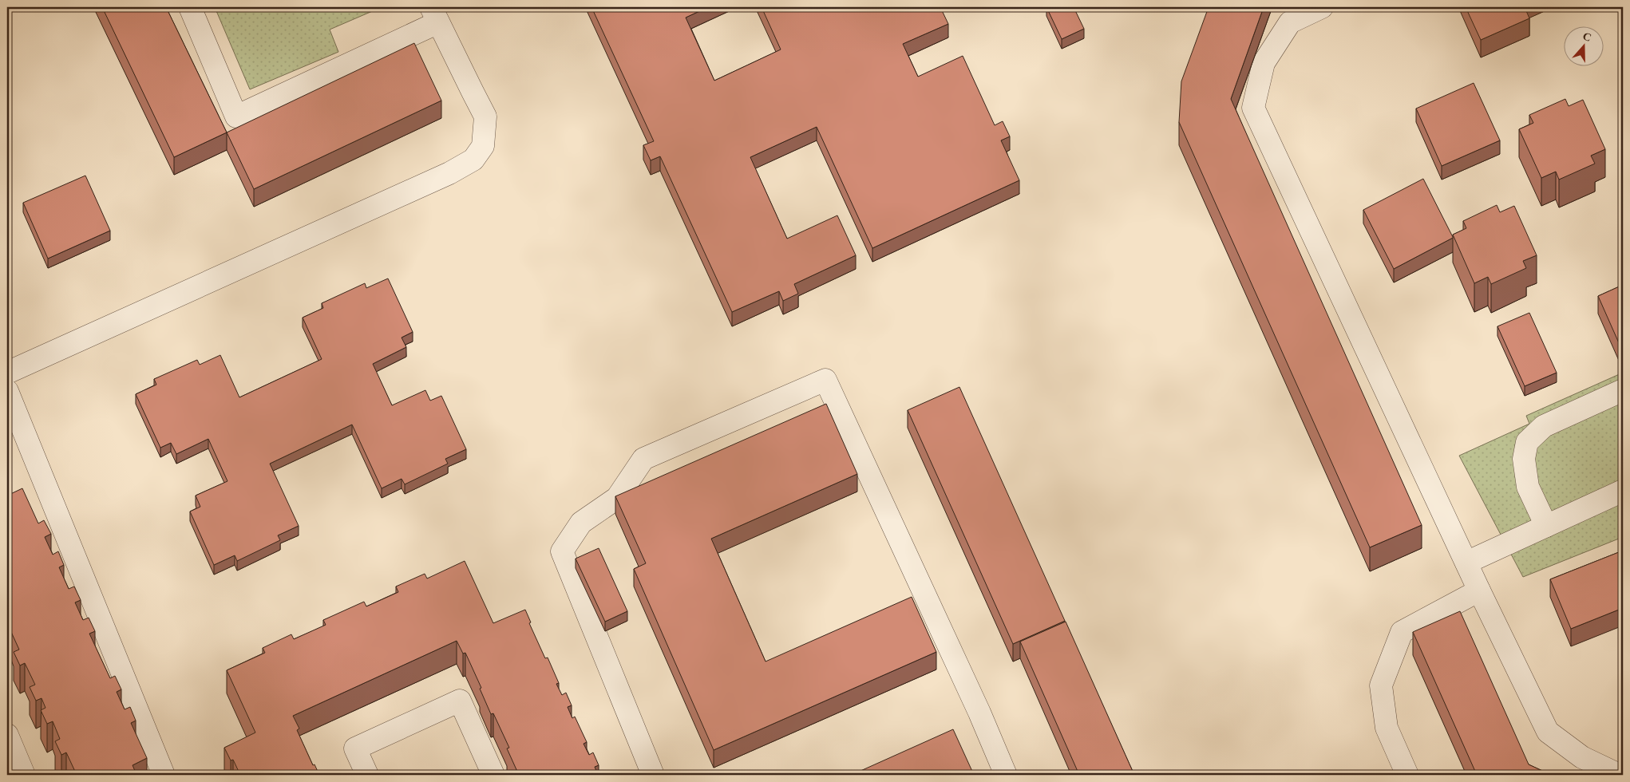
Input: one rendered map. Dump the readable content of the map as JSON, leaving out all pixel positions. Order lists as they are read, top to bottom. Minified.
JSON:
{"north":"top"}
